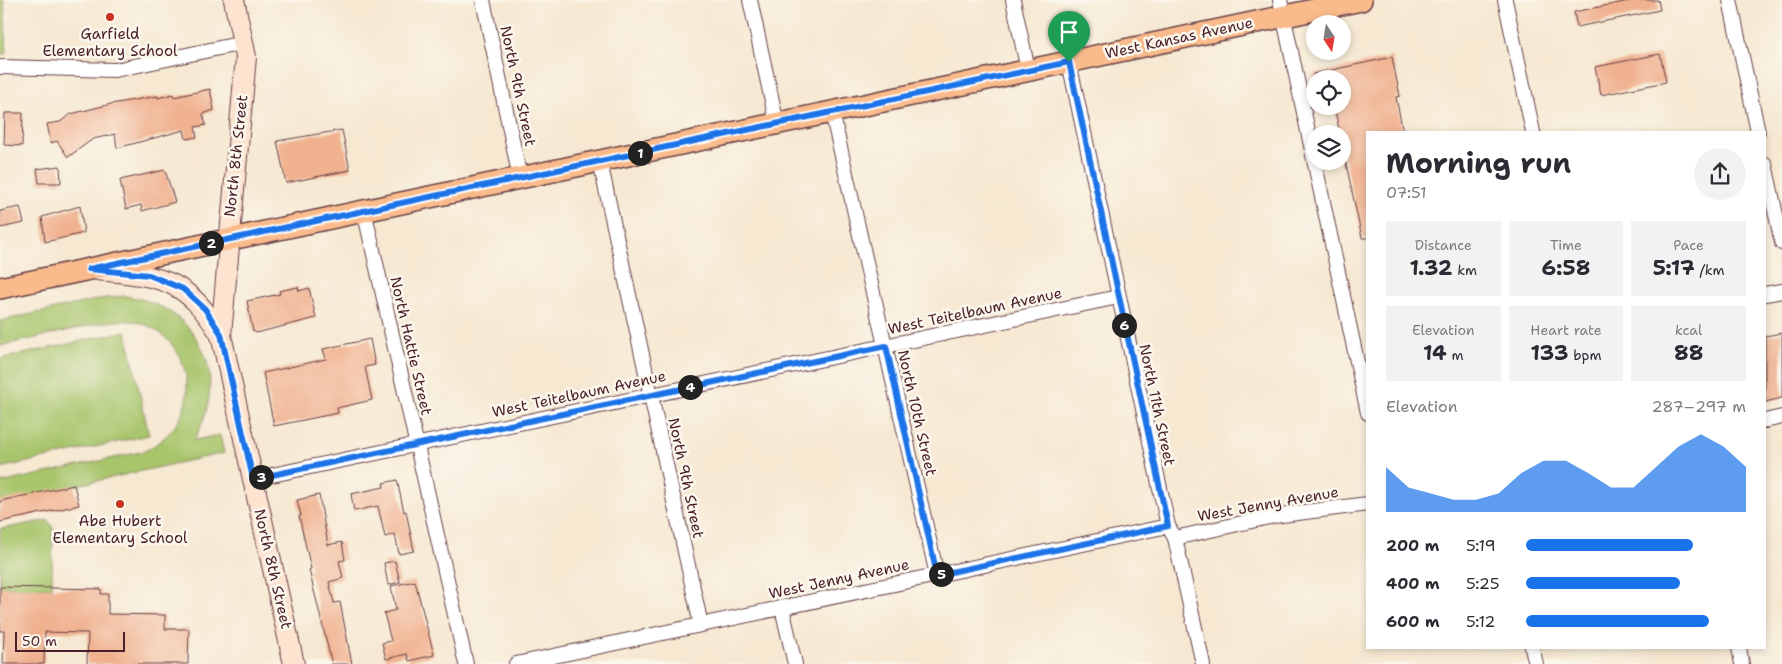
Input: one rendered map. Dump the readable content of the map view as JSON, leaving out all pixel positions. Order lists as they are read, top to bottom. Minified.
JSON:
{"streets":{"main road":["West Kansas Avenue"],"street":["North 9th Street","North 8th Street","West Teitelbaum Avenue","North Hattie Street","North 11th Street","North 10th Street","West Jenny Avenue"]},"crossings":[["West Kansas Avenue","North 9th Street"],["West Kansas Avenue","North 8th Street"],["West Kansas Avenue","North Hattie Street"],["West Kansas Avenue","North 11th Street"],["West Kansas Avenue","North 10th Street"],["North 9th Street","West Teitelbaum Avenue"],["North 9th Street","West Jenny Avenue"],["North 8th Street","West Teitelbaum Avenue"],["West Teitelbaum Avenue","North Hattie Street"],["West Teitelbaum Avenue","North 11th Street"],["West Teitelbaum Avenue","North 10th Street"],["North 11th Street","West Jenny Avenue"],["North 10th Street","West Jenny Avenue"]],"places":["Garfield Elementary School","Abe Hubert Elementary School"],"scale_bar":"50 m","north":"bottom","page":{"heading":["Morning run","07:51"],"pins":["1","2","6","4","3","5"],"stats":[["Distance","1.32 km"],["Time","6:58"],["Pace","5:17 /km"],["Elevation","14 m"],["Heart rate","133 bpm"],["kcal","88"]],"chart":["Elevation","287–297 m"],"list":[{"name":"200 m","note":"5:19"},{"name":"400 m","note":"5:25"},{"name":"600 m","note":"5:12"}],"scale":"50 m"}}
